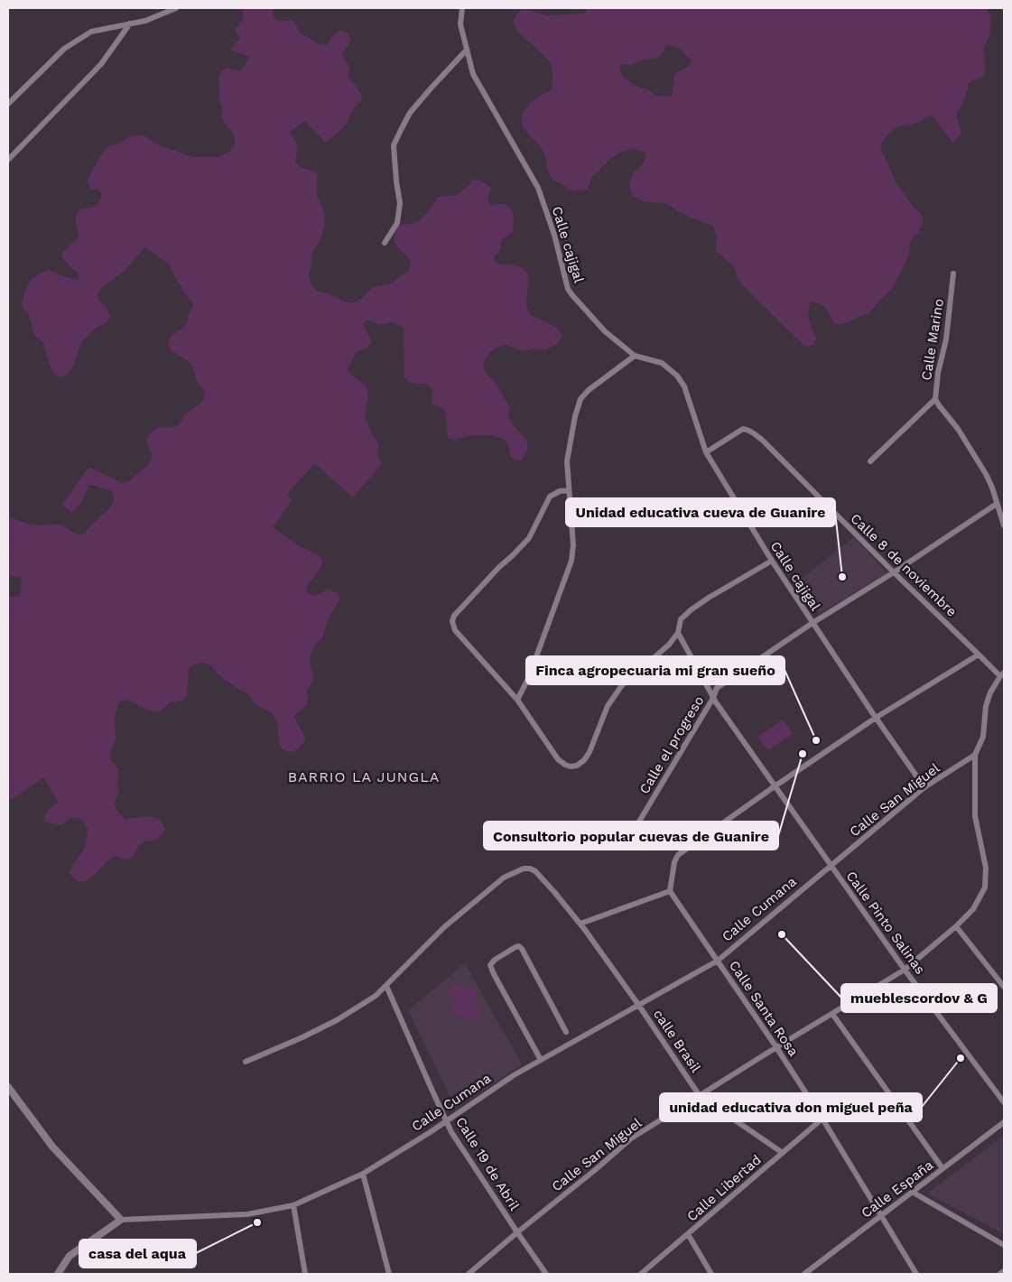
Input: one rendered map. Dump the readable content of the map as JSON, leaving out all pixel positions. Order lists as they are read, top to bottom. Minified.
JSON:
{"streets":{"street":["Calle cajigal","Calle Marino","Calle 8 de noviembre","Calle el progreso","Calle San Miguel","Calle Cumana","Calle Pinto Salinas","Calle Santa Rosa","calle Brasil","Calle 19 de Abril","Calle Libertad","Calle España"]},"crossings":[["Calle cajigal","Calle 8 de noviembre"],["Calle cajigal","Calle el progreso"],["Calle cajigal","Calle San Miguel"],["Calle Marino","Calle el progreso"],["Calle 8 de noviembre","Calle el progreso"],["Calle 8 de noviembre","Calle San Miguel"],["Calle el progreso","Calle Pinto Salinas"],["Calle San Miguel","Calle Cumana"],["Calle San Miguel","Calle Pinto Salinas"],["Calle San Miguel","Calle Santa Rosa"],["Calle San Miguel","calle Brasil"],["Calle San Miguel","Calle 19 de Abril"],["Calle Cumana","Calle Pinto Salinas"],["Calle Cumana","Calle Santa Rosa"],["Calle Cumana","calle Brasil"],["Calle Cumana","Calle 19 de Abril"],["Calle Santa Rosa","Calle Libertad"],["Calle Santa Rosa","Calle España"],["calle Brasil","Calle 19 de Abril"],["calle Brasil","Calle Libertad"]],"districts":["BARRIO LA JUNGLA"],"places":["Unidad educativa cueva de Guanire","Finca agropecuaria mi gran sueño","Consultorio popular cuevas de Guanire","mueblescordov & G","unidad educativa don miguel peña","casa del aqua"]}
